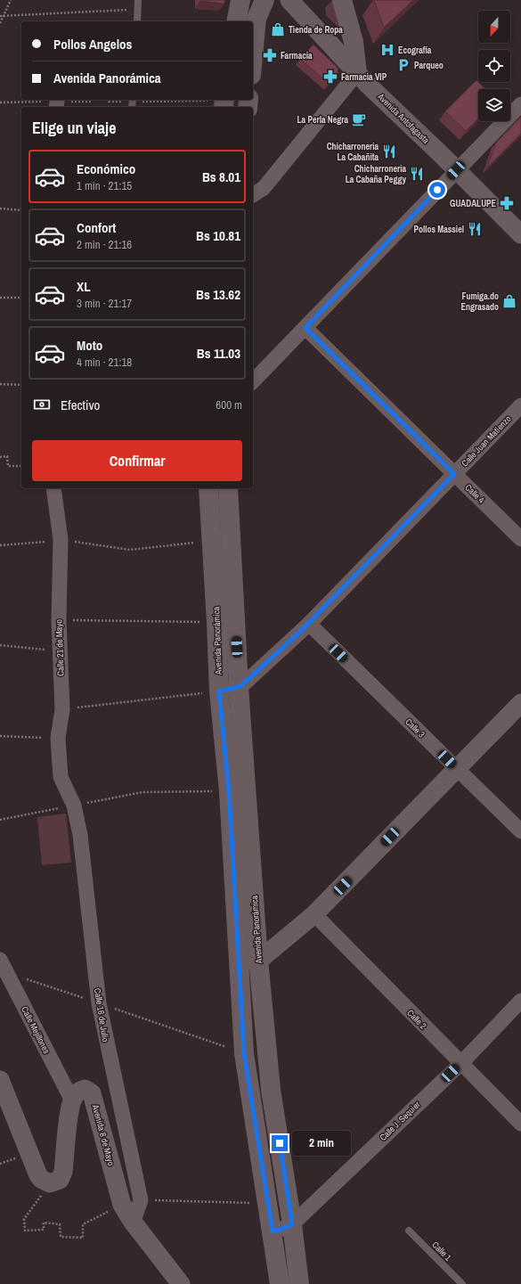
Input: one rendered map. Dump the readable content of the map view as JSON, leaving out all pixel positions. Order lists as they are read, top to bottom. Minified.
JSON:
{"streets":{"main road":["Avenida Panorámica"],"street":["Avenida Antofagasta","Calle Juan Matienzo","Calle 4","Calle 21 de Mayo","Calle 3","Calle 16 de Julio","Calle 2","Calle Mejillones","Calle J. Sequier","Avenida 8 de Mayo"],"lane":["Calle 1"]},"crossings":[["Calle Juan Matienzo","Calle 4"],["Calle Juan Matienzo","Avenida Panorámica"],["Calle Juan Matienzo","Calle 3"],["Avenida Panorámica","Calle J. Sequier"],["Calle 21 de Mayo","Calle 16 de Julio"],["Calle 2","Calle J. Sequier"],["Calle Mejillones","Avenida 8 de Mayo"]],"places":{"shop":["Tienda de Ropa","Fumiga.do Engrasado"],"hospital":["Ecografía"],"pharmacy":["Farmacia","Farmacia VIP","GUADALUPE"],"parking":["Parqueo"],"cafe":["La Perla Negra"],"restaurant":["Chicharroneria La Cabañita","Chicharroneria La Cabaña Peggy","Pollos Massiel"]},"north":"bottom","page":{"banner":["Pollos Angelos","Avenida Panorámica"],"heading":"Elige un viaje","list":[{"name":"Económico","note":"1 min · 21:15","value":"Bs 8.01"},{"name":"Confort","note":"2 min · 21:16","value":"Bs 10.81"},{"name":"XL","note":"3 min · 21:17","value":"Bs 13.62"},{"name":"Moto","note":"4 min · 21:18","value":"Bs 11.03"}],"pay":["Efectivo","600 m"],"buttons":"Confirmar","bubble":"2 min"}}
